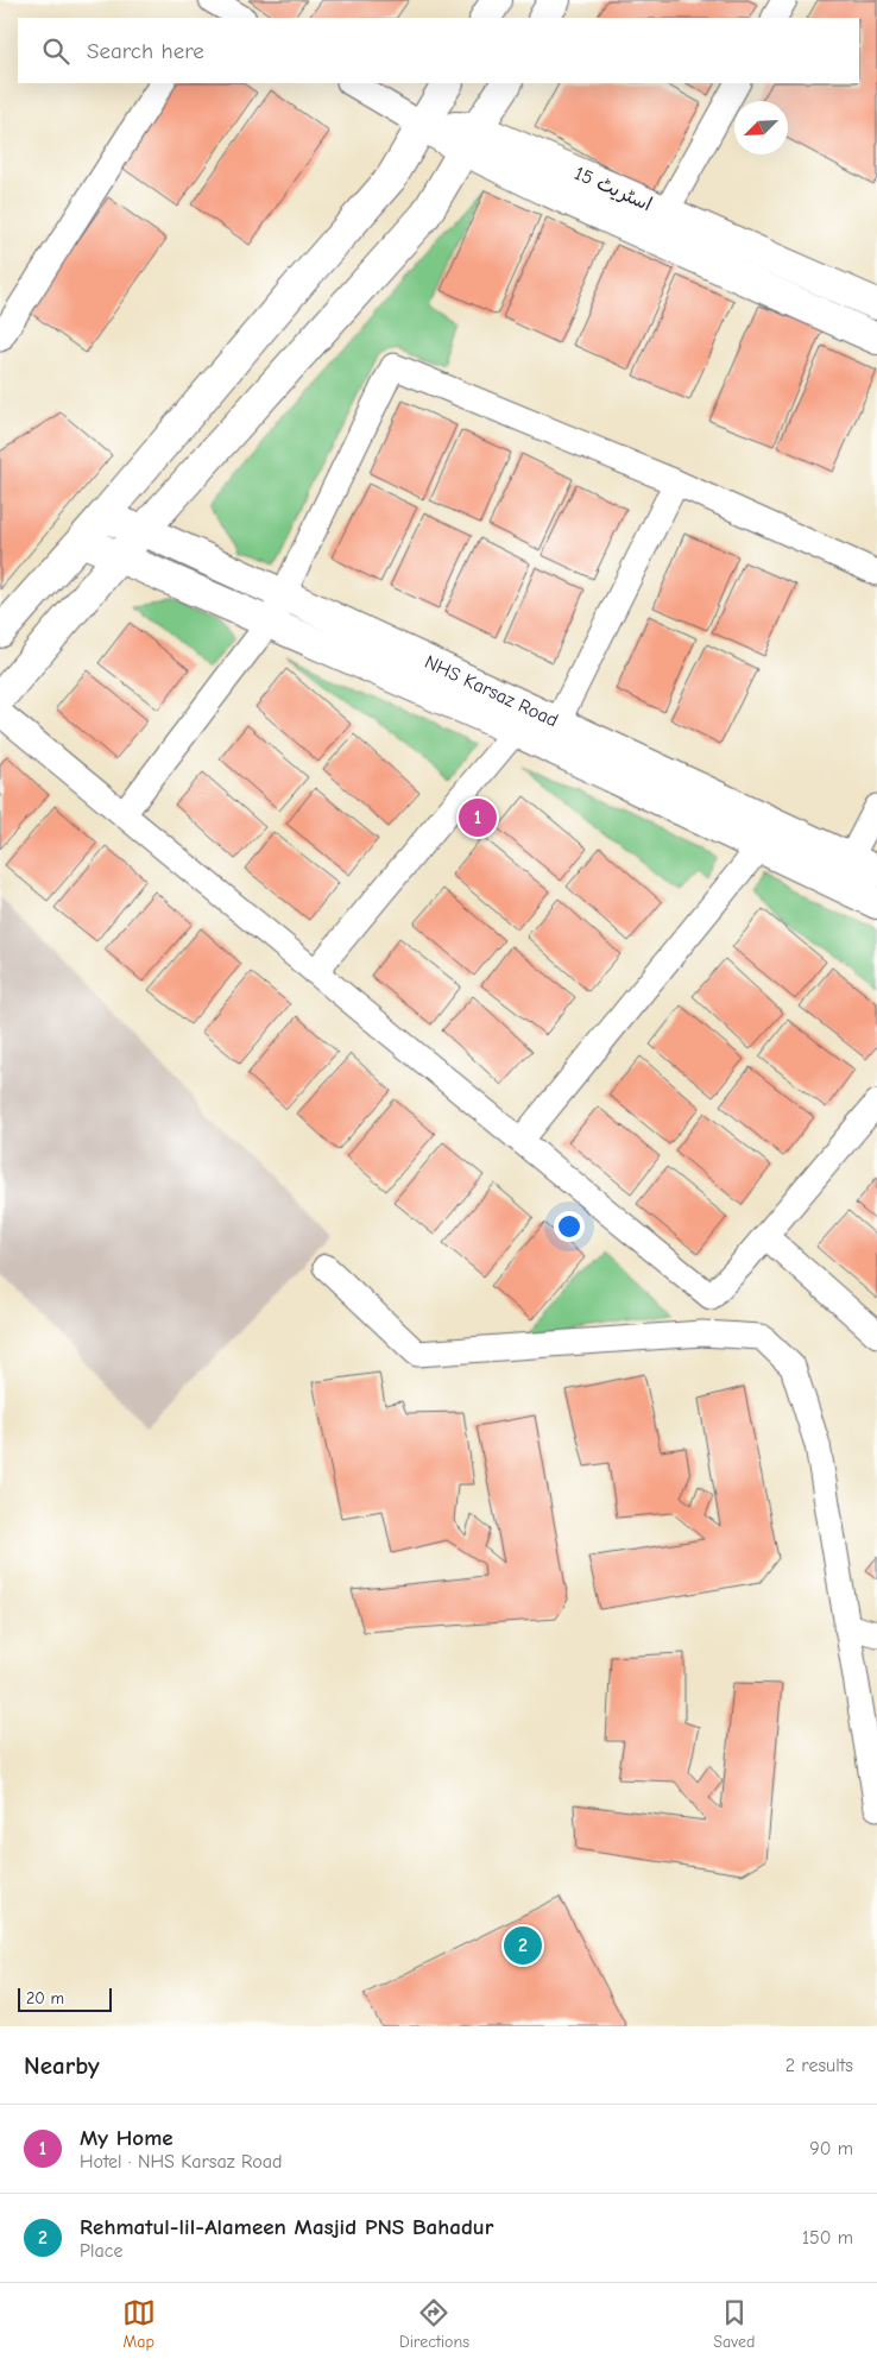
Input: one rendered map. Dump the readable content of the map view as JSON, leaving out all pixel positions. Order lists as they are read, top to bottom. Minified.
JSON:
{"streets":{"street":["اسٹریٹ 15","NHS Karsaz Road"]},"scale_bar":"20 m","north":"bottom left","page":{"search":"Search here","pins":["1","2"],"scale":"20 m","heading":["Nearby","2 results"],"list":[{"mark":"1","name":"My Home","note":"Hotel · NHS Karsaz Road","value":"90 m"},{"mark":"2","name":"Rehmatul-lil-Alameen Masjid PNS Bahadur","note":"Place","value":"150 m"}],"nav":["Map","Directions","Saved"]}}
